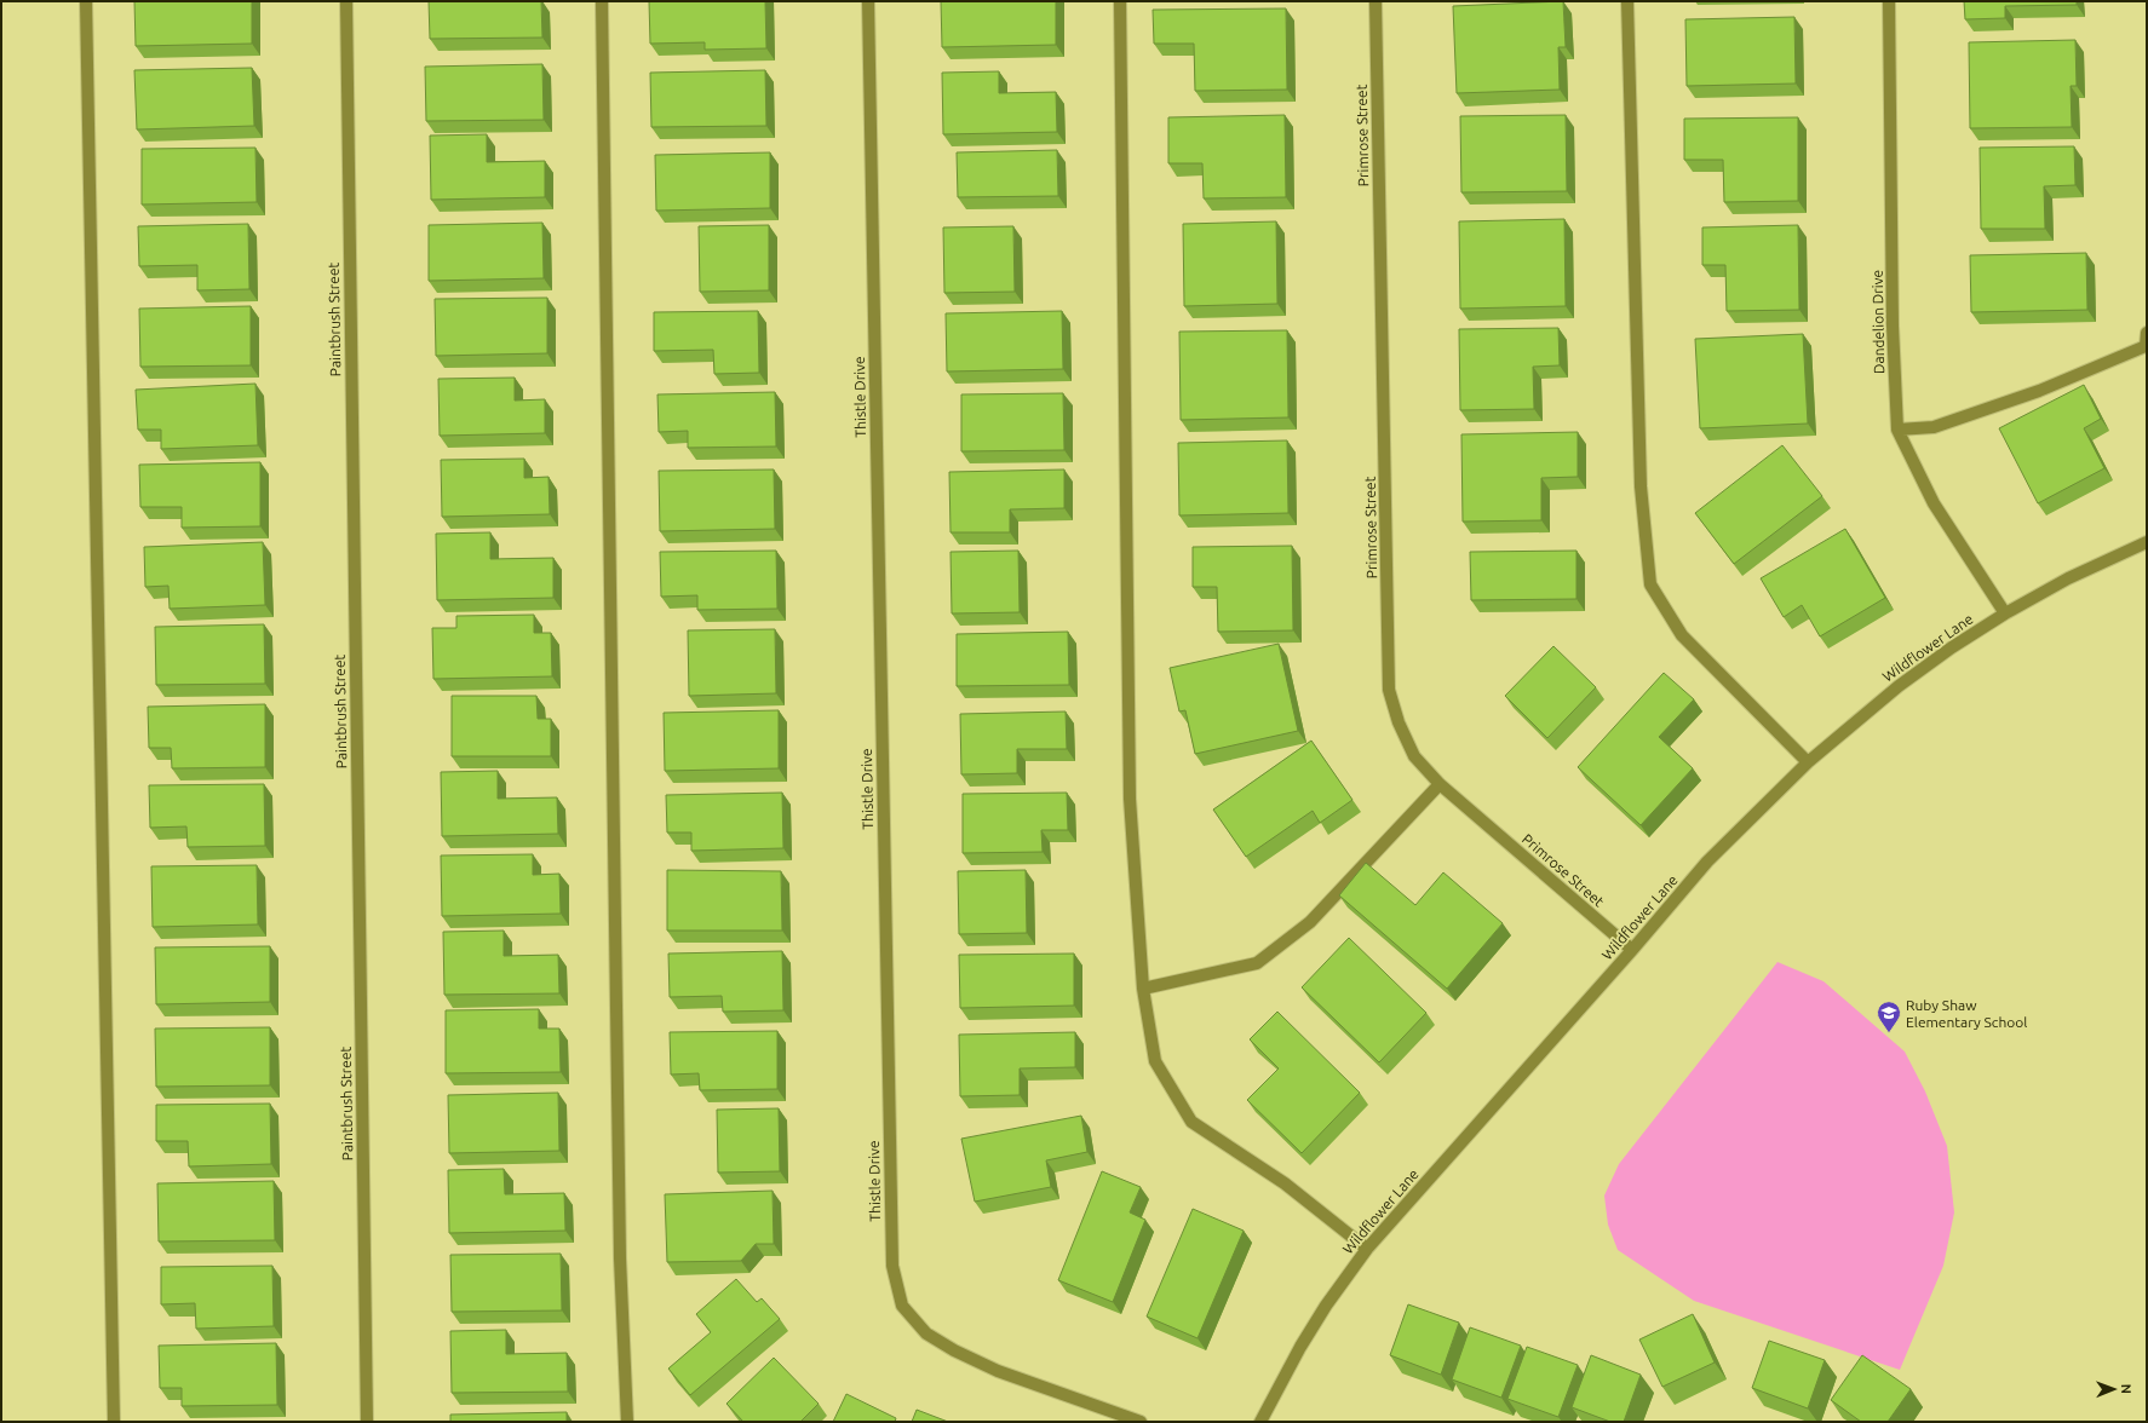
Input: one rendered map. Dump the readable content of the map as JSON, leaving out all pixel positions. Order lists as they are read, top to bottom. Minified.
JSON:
{"streets":{"street":["Primrose Street","Paintbrush Street","Dandelion Drive","Thistle Drive","Wildflower Lane"]},"crossings":[["Primrose Street","Wildflower Lane"],["Dandelion Drive","Wildflower Lane"]],"places":{"school or university":["Ruby Shaw Elementary School"]},"north":"right"}
